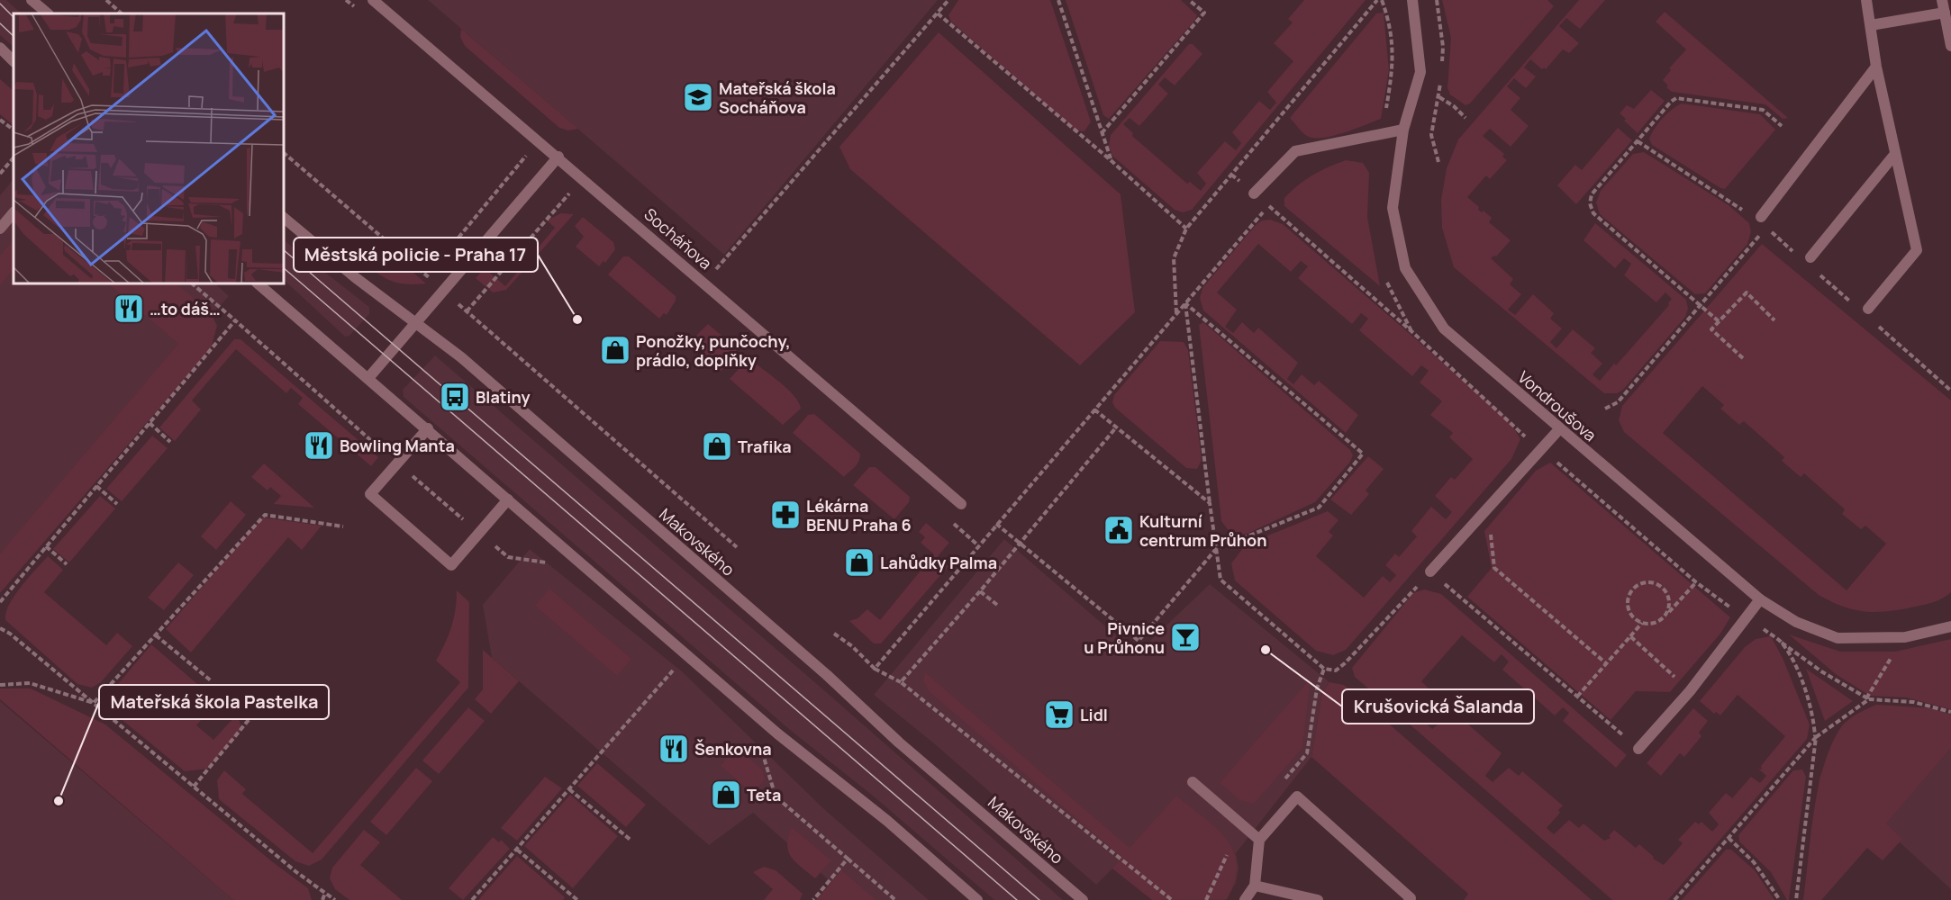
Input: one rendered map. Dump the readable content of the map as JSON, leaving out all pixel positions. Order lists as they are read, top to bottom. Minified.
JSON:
{"streets":{"street":["Socháňova","Vondroušova","Makovského"]},"places":{"school or university":["Mateřská škola Socháňova"],"restaurant":["…to dáš…","Bowling Manta","Šenkovna"],"other":["Městská policie - Praha 17","Krušovická Šalanda","Mateřská škola Pastelka"],"shop":["Ponožky, punčochy, prádlo, doplňky","Trafika","Lahůdky Palma","Teta"],"bus stop":["Blatiny"],"pharmacy":["Lékárna BENU Praha 6"],"public building":["Kulturní centrum Průhon"],"bar":["Pivnice u Průhonu"],"supermarket":["Lidl"]}}
